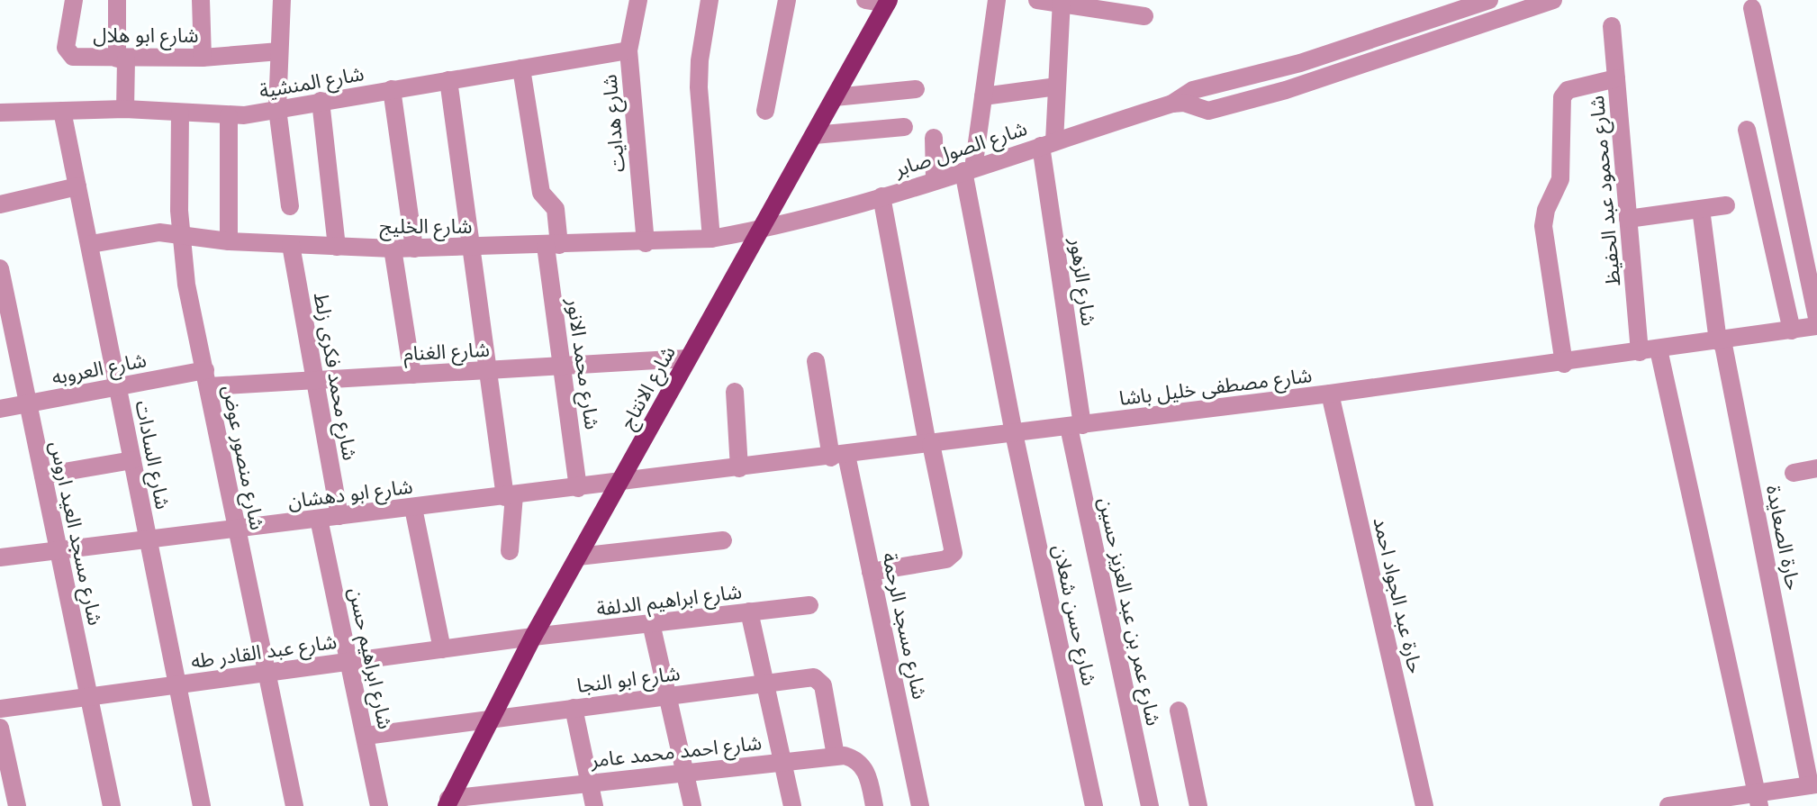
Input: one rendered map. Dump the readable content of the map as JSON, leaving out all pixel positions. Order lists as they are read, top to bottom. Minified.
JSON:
{"streets":{"main road":["شارع الانتاج"],"street":["شارع ابو هلال","شارع المنشية","شارع هدايت","شارع الصول صابر","شارع محمود عبد الحفيظ","شارع الخليج","شارع الزهور","شارع الغنام","شارع محمد الانور","شارع العروبه","شارع محمد فكرى زلط","شارع مصطفى خليل باشا","شارع السادات","شارع منصور عوض","شارع ابو دهشان","شارع مسجد العيد اروس","حارة الصعايدة","حارة عبد الجواد احمد","شارع ابراهيم الدلفة","شارع عمر بن عبد العزيز حسين","شارع حسن شعلان","شارع مسجد الرحمة","شارع عبد القادر طه","شارع ابراهيم حسن","شارع ابو النجا","شارع احمد محمد عامر"]},"crossings":[["شارع المنشية","شارع هدايت"],["شارع المنشية","شارع محمد الانور"],["شارع المنشية","شارع السادات"],["شارع المنشية","شارع منصور عوض"],["شارع هدايت","شارع الخليج"],["شارع الصول صابر","شارع الخليج"],["شارع الصول صابر","شارع الزهور"],["شارع الصول صابر","شارع الانتاج"],["شارع الصول صابر","شارع حسن شعلان"],["شارع محمود عبد الحفيظ","شارع مصطفى خليل باشا"],["شارع الخليج","شارع محمد الانور"],["شارع الخليج","شارع محمد فكرى زلط"],["شارع الخليج","شارع الانتاج"],["شارع الخليج","شارع السادات"],["شارع الخليج","شارع منصور عوض"],["شارع الزهور","شارع مصطفى خليل باشا"],["شارع الزهور","شارع عمر بن عبد العزيز حسين"],["شارع الغنام","شارع محمد الانور"],["شارع الغنام","شارع العروبه"],["شارع الغنام","شارع محمد فكرى زلط"],["شارع الغنام","شارع الانتاج"],["شارع الغنام","شارع منصور عوض"],["شارع محمد الانور","شارع ابو دهشان"],["شارع العروبه","شارع السادات"],["شارع العروبه","شارع منصور عوض"],["شارع العروبه","شارع مسجد العيد اروس"],["شارع محمد فكرى زلط","شارع ابو دهشان"],["شارع مصطفى خليل باشا","شارع الانتاج"],["شارع مصطفى خليل باشا","شارع ابو دهشان"],["شارع مصطفى خليل باشا","حارة الصعايدة"],["شارع مصطفى خليل باشا","حارة عبد الجواد احمد"],["شارع مصطفى خليل باشا","شارع عمر بن عبد العزيز حسين"],["شارع مصطفى خليل باشا","شارع حسن شعلان"],["شارع مصطفى خليل باشا","شارع مسجد الرحمة"],["شارع الانتاج","شارع ابو دهشان"],["شارع الانتاج","شارع ابراهيم الدلفة"],["شارع الانتاج","شارع عبد القادر طه"],["شارع الانتاج","شارع ابو النجا"],["شارع الانتاج","شارع احمد محمد عامر"],["شارع السادات","شارع ابو دهشان"],["شارع السادات","شارع عبد القادر طه"],["شارع منصور عوض","شارع ابو دهشان"],["شارع منصور عوض","شارع عبد القادر طه"],["شارع ابو دهشان","شارع مسجد العيد اروس"],["شارع ابو دهشان","شارع ابراهيم حسن"],["شارع مسجد العيد اروس","شارع عبد القادر طه"],["شارع ابراهيم الدلفة","شارع عبد القادر طه"],["شارع عبد القادر طه","شارع ابراهيم حسن"],["شارع ابراهيم حسن","شارع ابو النجا"],["شارع ابو النجا","شارع احمد محمد عامر"]]}
